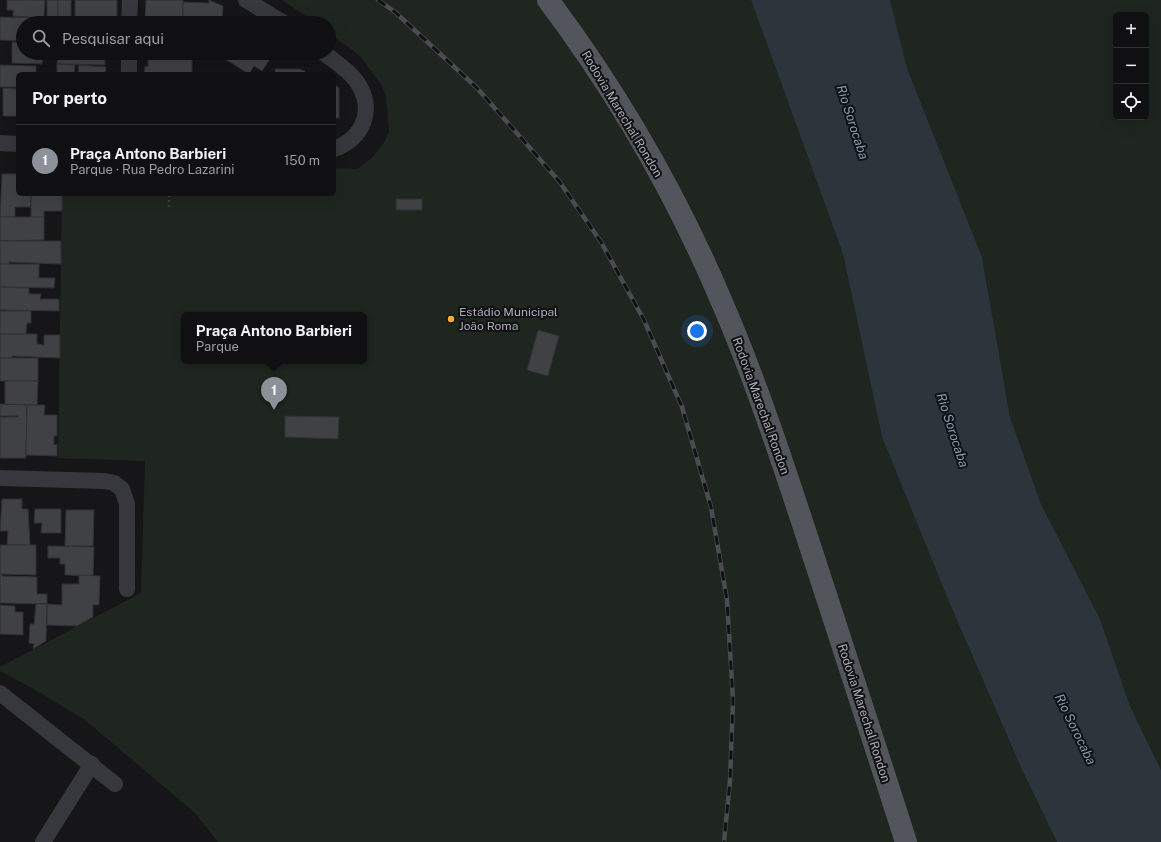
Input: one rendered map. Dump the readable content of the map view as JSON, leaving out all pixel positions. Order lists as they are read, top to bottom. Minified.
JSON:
{"streets":{"main road":["Rodovia Marechal Rondon"]},"water":["Rio Sorocaba"],"places":["Estádio Municipal João Roma"],"page":{"map_buttons":["+","−"],"search":"Pesquisar aqui","heading":"Por perto","list":[{"mark":"1","name":"Praça Antono Barbieri","note":"Parque · Rua Pedro Lazarini","value":"150 m"}],"popup":["Praça Antono Barbieri","Parque"],"pins":"1"}}
